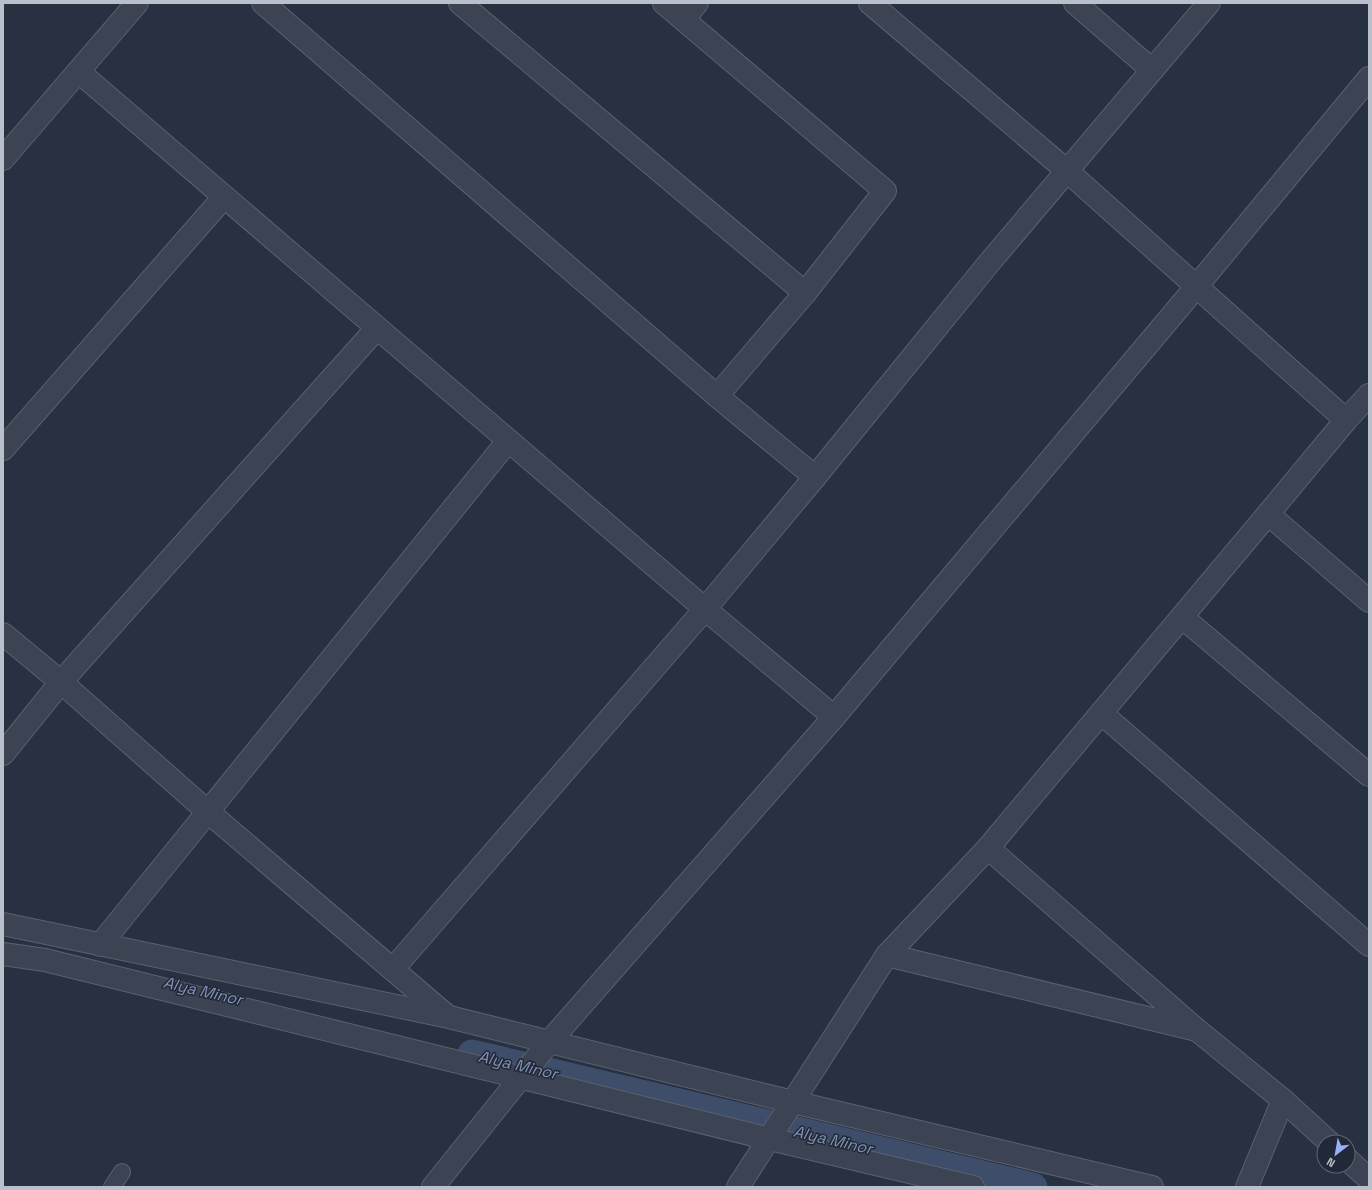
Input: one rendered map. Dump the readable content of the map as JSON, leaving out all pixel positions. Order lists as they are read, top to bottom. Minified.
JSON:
{"water":["Alya Minor"],"north":"bottom left"}
